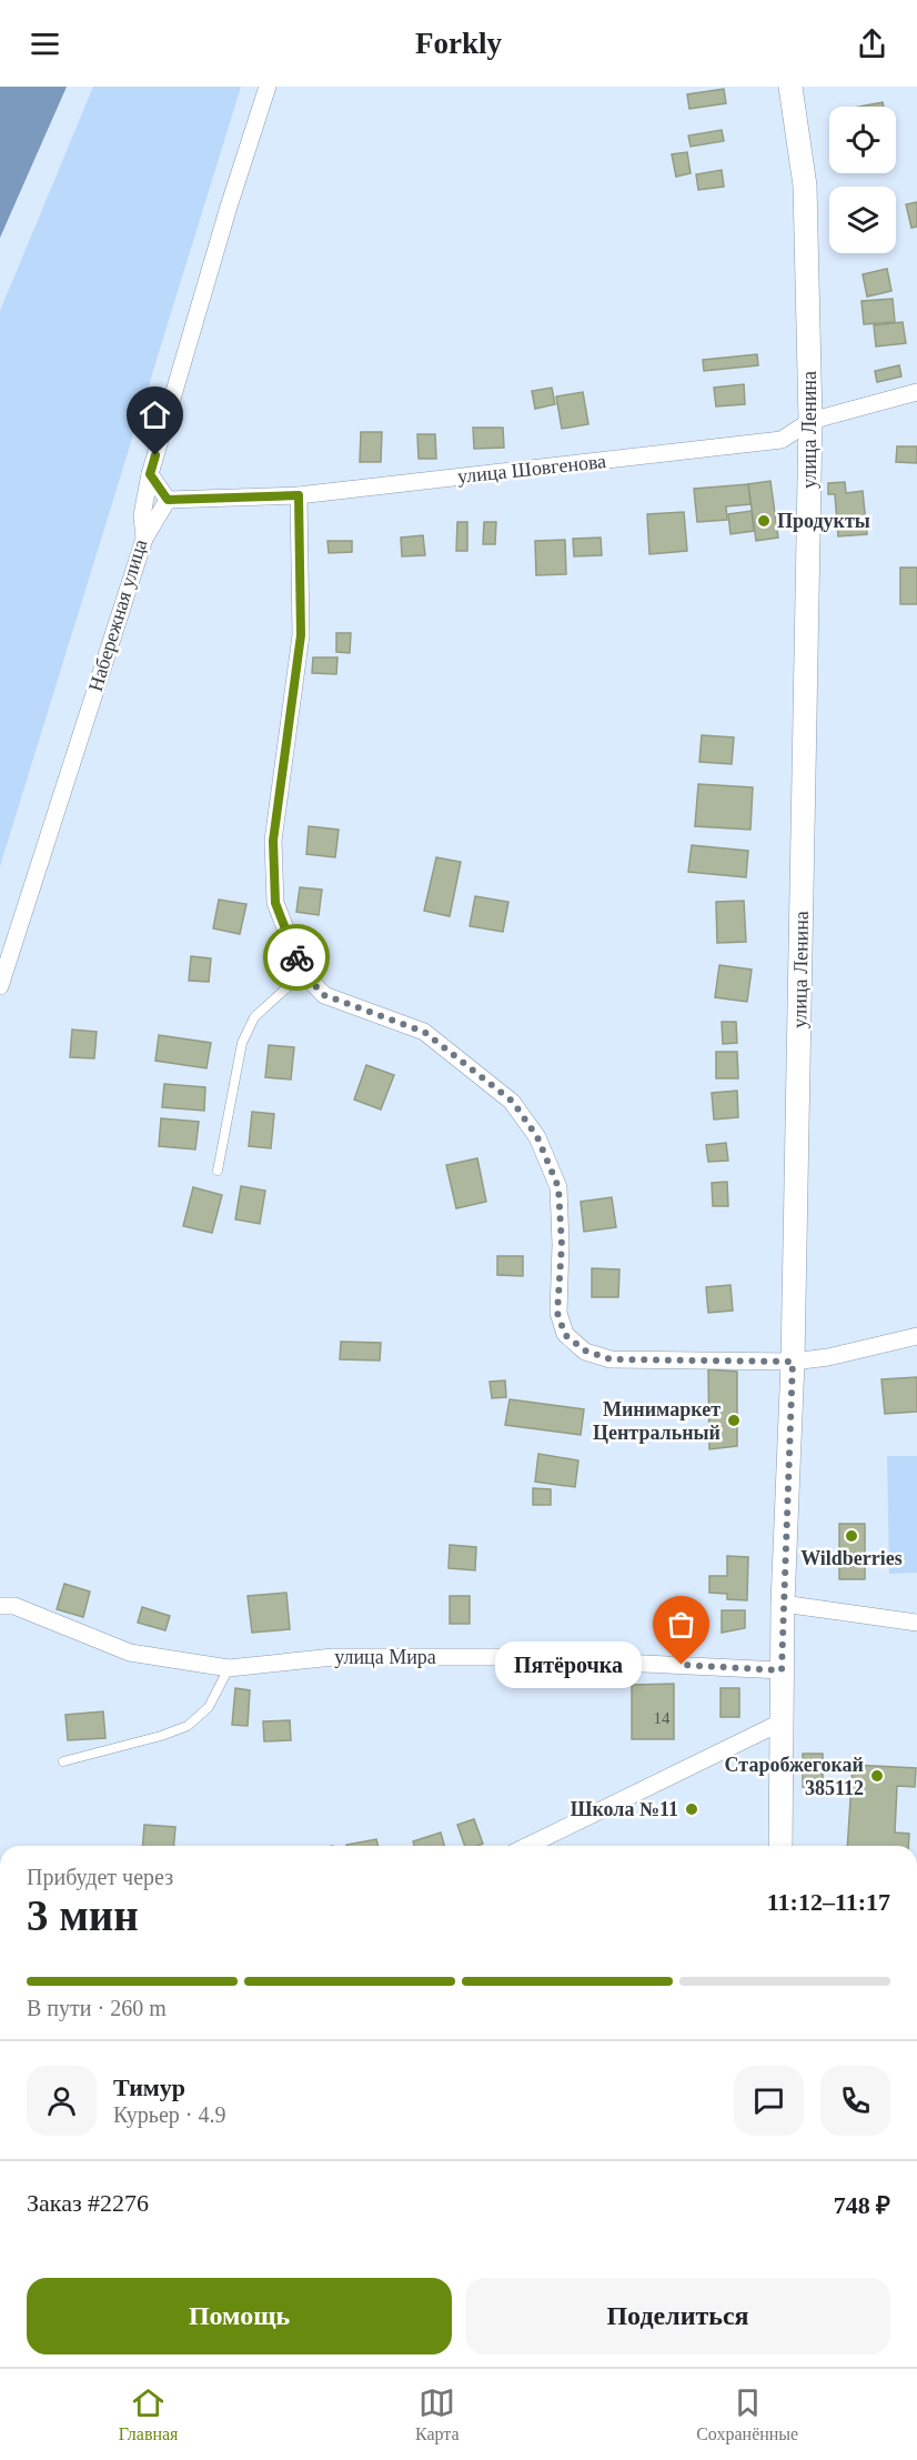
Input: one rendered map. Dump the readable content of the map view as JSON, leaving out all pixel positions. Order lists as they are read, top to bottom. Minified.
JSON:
{"streets":{"street":["улица Ленина","улица Шовгенова","Набережная улица","улица Мира"]},"crossings":[["улица Ленина","улица Шовгенова"],["улица Ленина","улица Мира"]],"places":["Продукты","Минимаркет Центральный","Wildberries","Пятёрочка","Старобжегокай 385112","Школа №11"],"house_numbers":["14"],"page":{"header":"Forkly","bubble":"Пятёрочка","heading":["3 мин","Прибудет через","11:12–11:17"],"panel":["Тимур","Курьер · 4.9","Заказ #2276","748 ₽"],"bar":"В пути · 260 m","buttons":["Помощь","Поделиться"],"tabs":["Главная","Карта","Сохранённые"]}}
